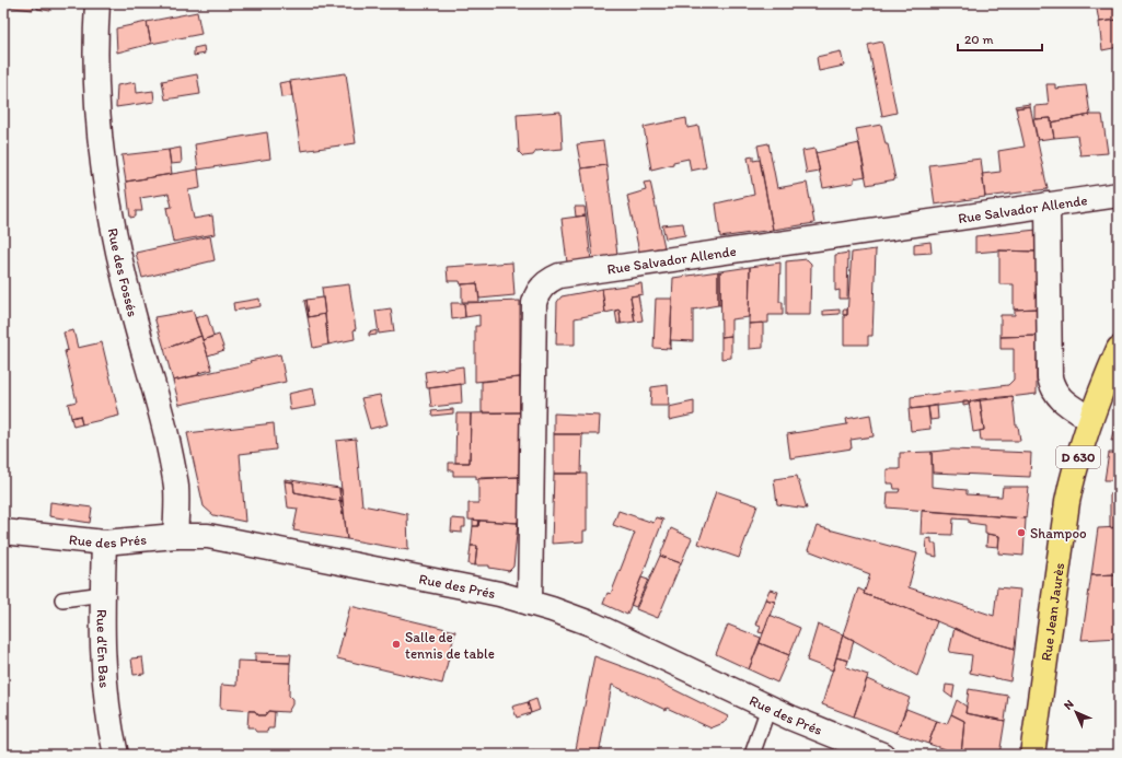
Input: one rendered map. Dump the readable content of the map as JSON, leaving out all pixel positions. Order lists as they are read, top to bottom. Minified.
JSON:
{"streets":{"main road":["D 630","Rue Jean Jaurès"],"street":["Rue Salvador Allende","Rue des Fossés","Rue des Prés","Rue d'En Bas"]},"crossings":[["Rue Salvador Allende","Rue des Prés"],["Rue des Fossés","Rue des Prés"],["Rue des Prés","Rue d'En Bas"]],"places":["Shampoo","Salle de tennis de table"],"scale_bar":"20 m","north":"top left"}
